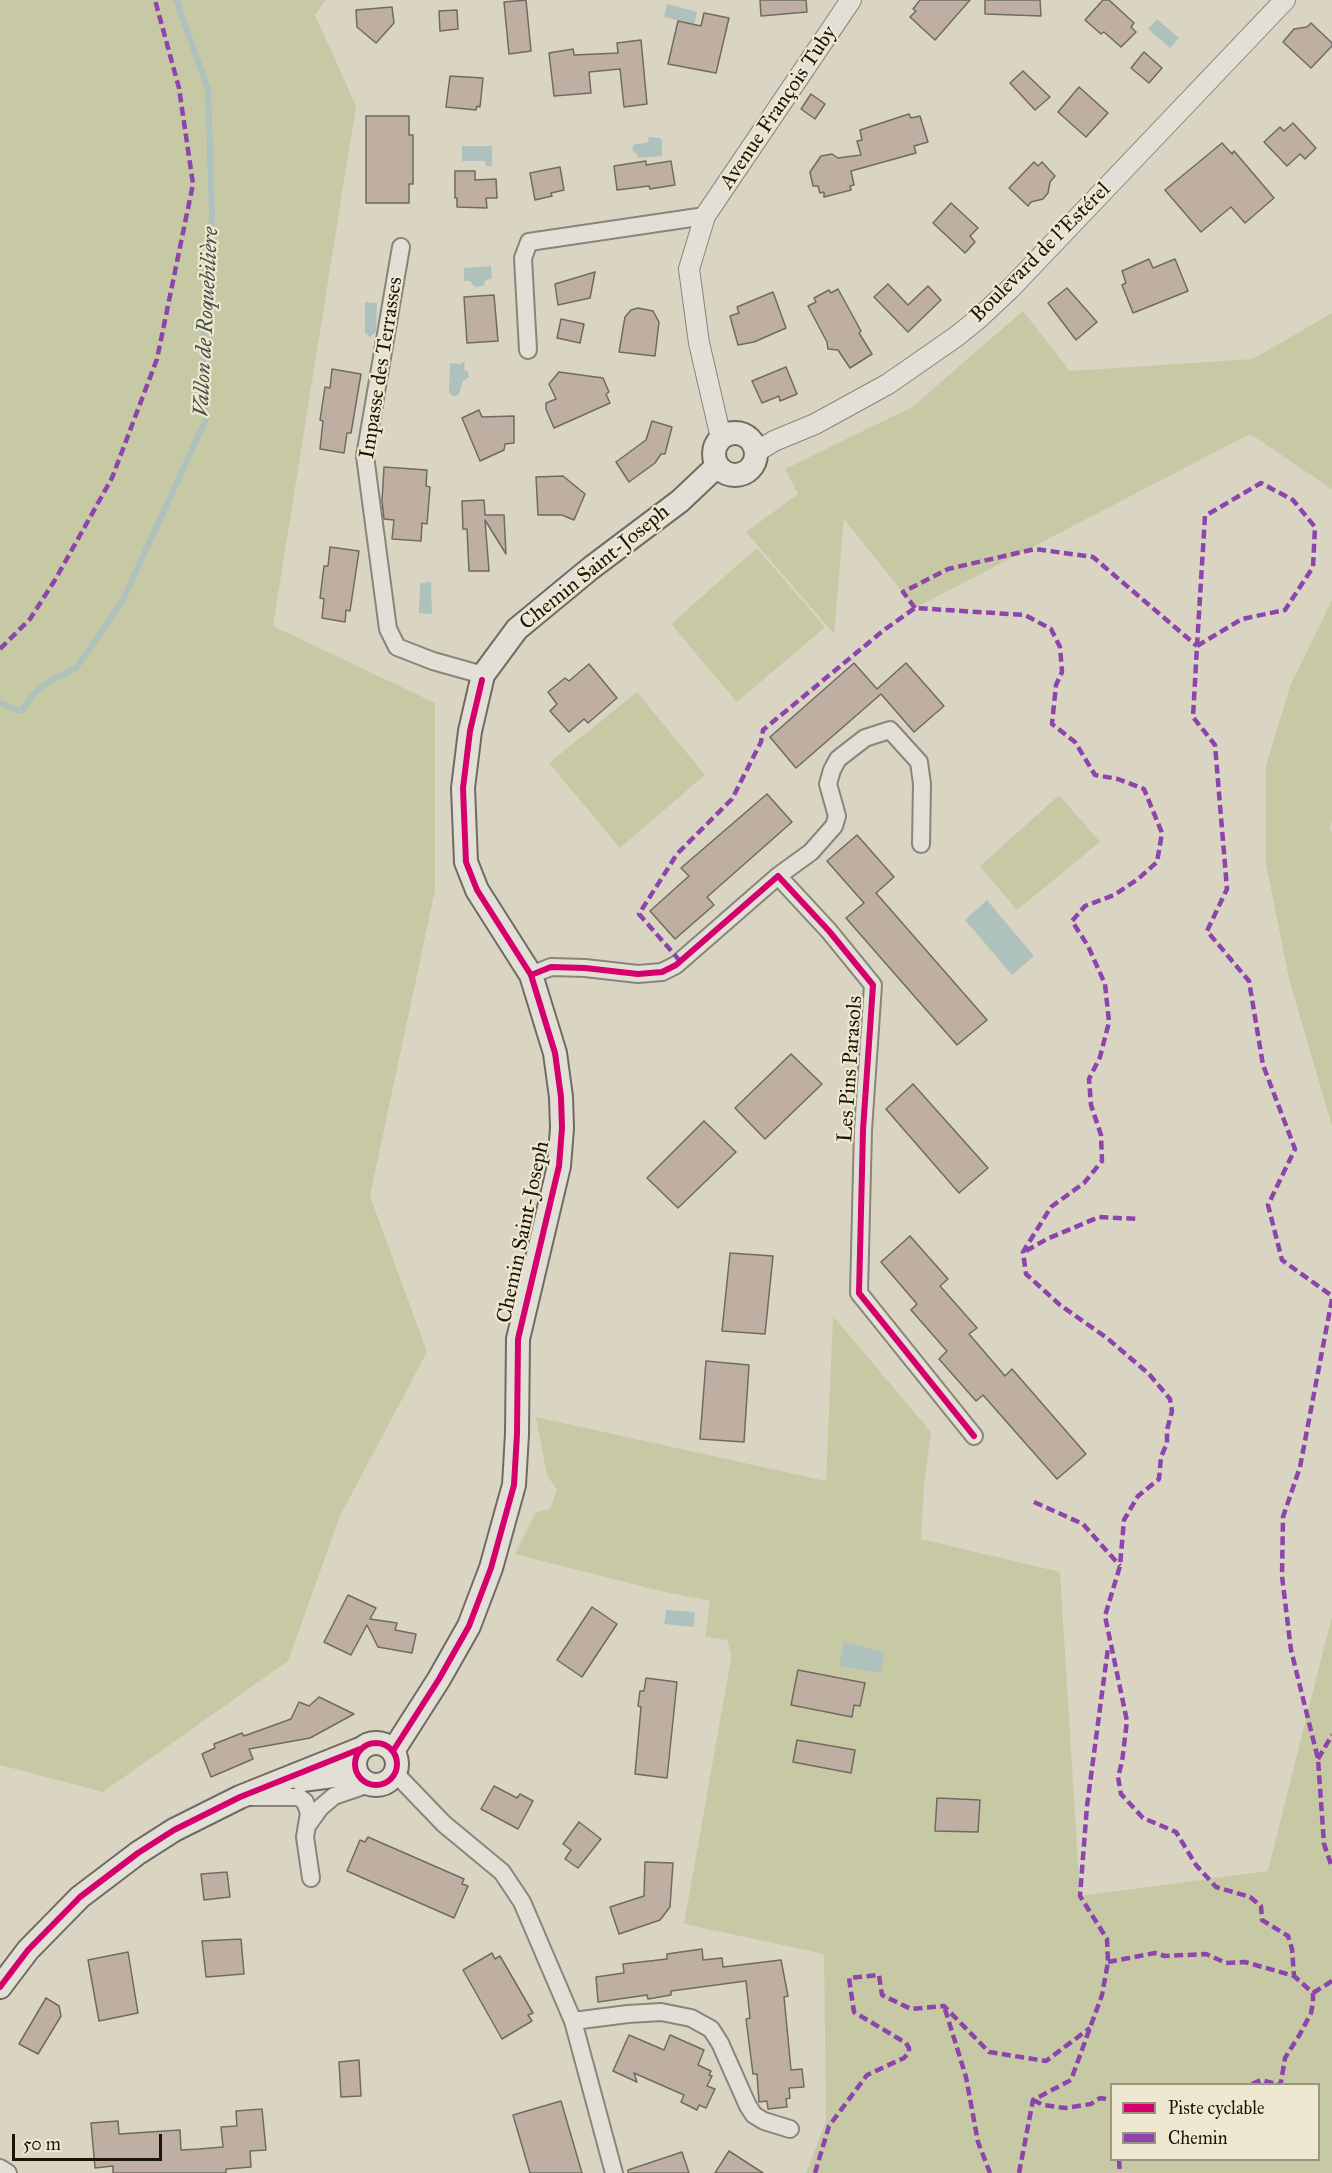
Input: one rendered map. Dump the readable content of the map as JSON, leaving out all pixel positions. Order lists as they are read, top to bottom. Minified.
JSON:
{"streets":{"main road":["Chemin Saint-Joseph"],"street":["Avenue François Tuby","Boulevard de l'Estérel","Impasse des Terrasses","Les Pins Parasols"]},"crossings":[["Avenue François Tuby","Boulevard de l'Estérel"],["Avenue François Tuby","Chemin Saint-Joseph"],["Boulevard de l'Estérel","Chemin Saint-Joseph"],["Impasse des Terrasses","Chemin Saint-Joseph"]],"water":["Vallon de Roquebilière"],"legend":["Piste cyclable","Chemin"],"scale_bar":"50 m"}
